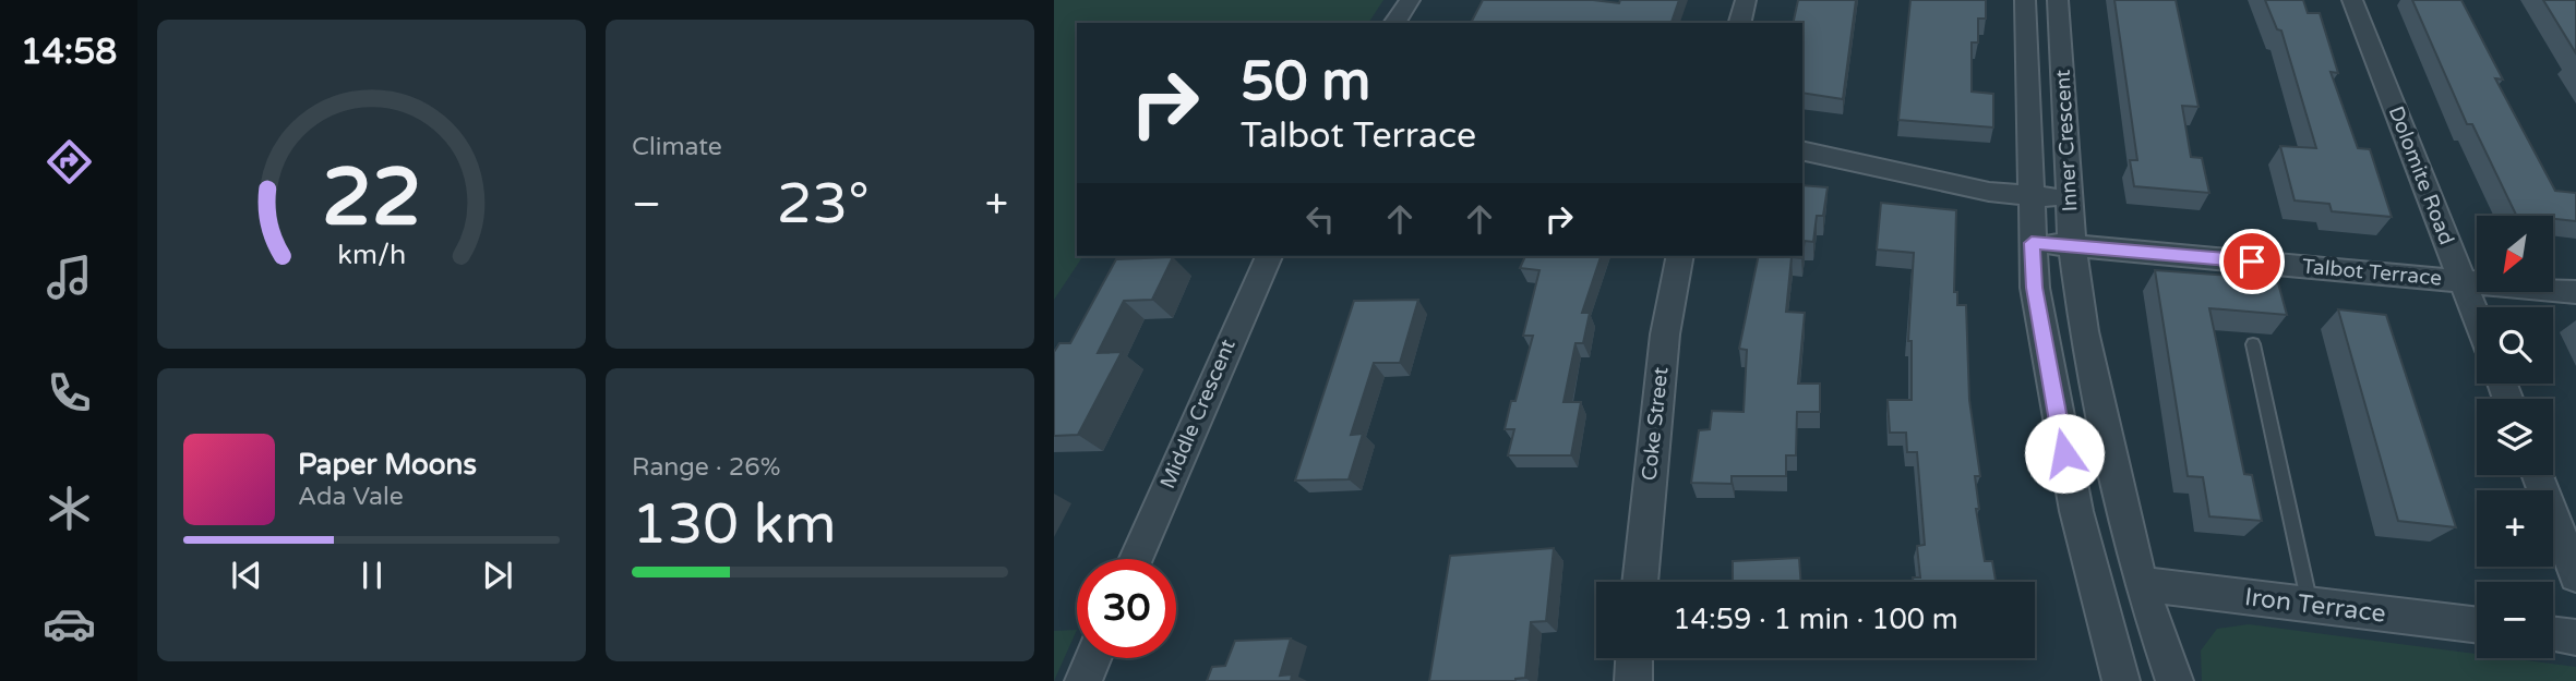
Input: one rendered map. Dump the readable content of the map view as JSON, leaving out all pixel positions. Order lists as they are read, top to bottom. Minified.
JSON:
{"streets":{"street":["Inner Crescent","Dolomite Road","Talbot Terrace","Middle Crescent","Coke Street","Iron Terrace"]},"crossings":[["Inner Crescent","Talbot Terrace"],["Inner Crescent","Iron Terrace"],["Dolomite Road","Talbot Terrace"]],"north":"bottom left","page":{"tabs":"14:58","tile":["Climate",["Range · 26%","130 km"]],"turn":["50 m","Talbot Terrace"],"heat":["−","23°","+"],"map_buttons":["+","−"],"song":["Paper Moons","Ada Vale"],"limit":"30","trip":"14:59 · 1 min · 100 m","gauge":["22","km/h"]}}
